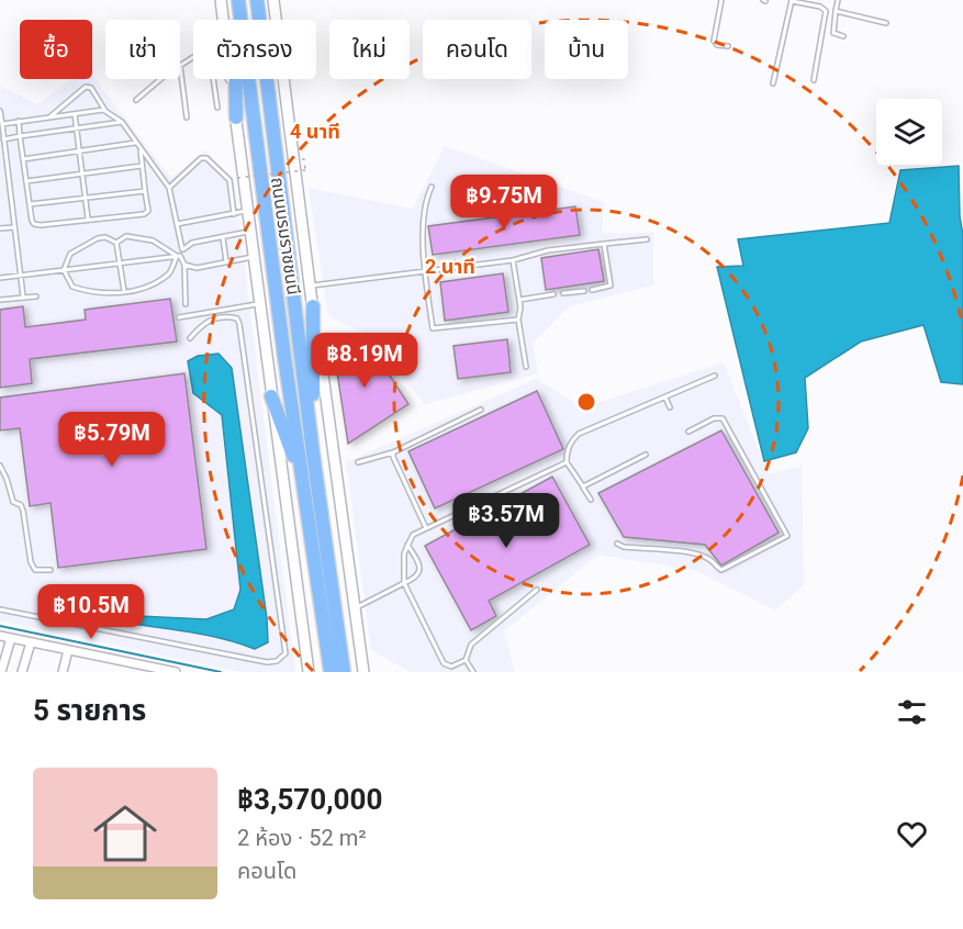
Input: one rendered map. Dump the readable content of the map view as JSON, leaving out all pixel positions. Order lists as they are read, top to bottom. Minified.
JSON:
{"streets":{"highway":["ถนนบรมราชชนนี"]},"page":{"chip":["ซื้อ","เช่า","ตัวกรอง","ใหม่","คอนโด","บ้าน"],"price":["฿9.75M","฿8.19M","฿5.79M","฿3.57M","฿10.5M"],"heading":"5 รายการ","list":[{"name":"฿3,570,000","note":"2 ห้อง · 52 m² · คอนโด"}]},"rings":["4 นาที","2 นาที"]}
